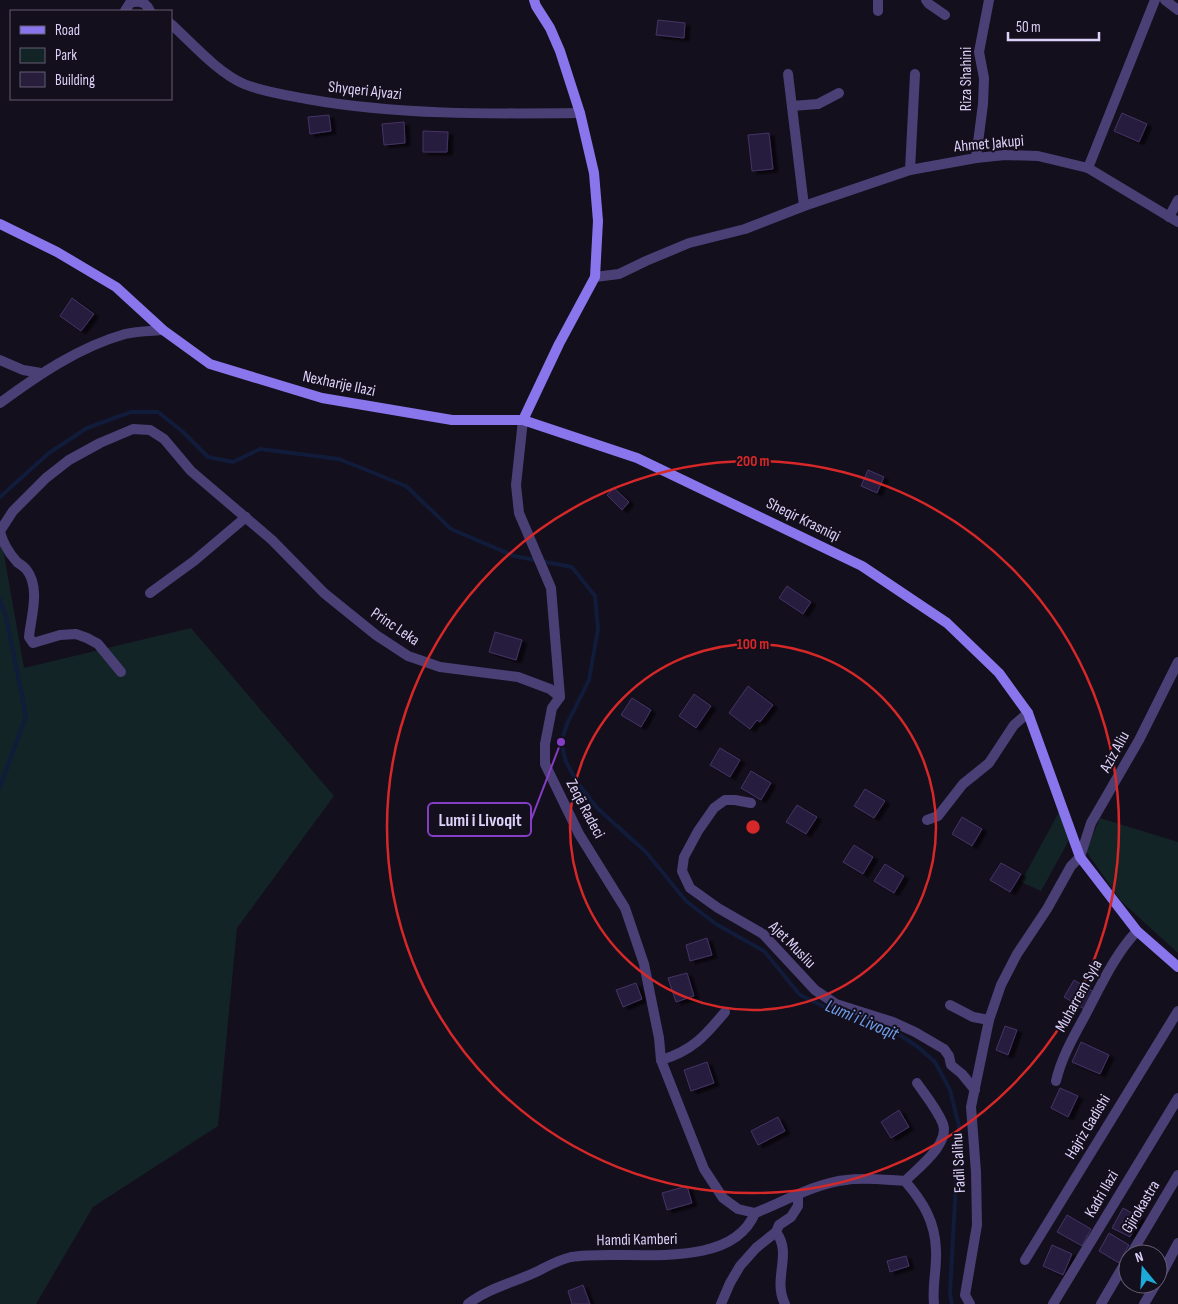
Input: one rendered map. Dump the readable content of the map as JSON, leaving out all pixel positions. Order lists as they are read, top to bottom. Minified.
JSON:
{"streets":{"street":["Riza Shahini","Shyqeri Ajvazi","Ahmet Jakupi","Nexharije Ilazi","Sheqir Krasniqi","Princ Leka","Aziz Aliu","Zeqë Radeci","Ajet Musliu","Muharrem Syla","Hajriz Gadishi","Fadil Salihu","Kadri Ilazi","Gjirokastra","Hamdi Kamberi"]},"crossings":[["Riza Shahini","Ahmet Jakupi"],["Nexharije Ilazi","Sheqir Krasniqi"],["Nexharije Ilazi","Zeqë Radeci"],["Sheqir Krasniqi","Aziz Aliu"],["Sheqir Krasniqi","Zeqë Radeci"],["Sheqir Krasniqi","Fadil Salihu"],["Princ Leka","Zeqë Radeci"],["Aziz Aliu","Fadil Salihu"],["Zeqë Radeci","Hamdi Kamberi"],["Ajet Musliu","Fadil Salihu"]],"water":["Lumi i Livoqit"],"places":["Lumi i Livoqit"],"legend":["Road","Park","Building"],"scale_bar":"50 m","north":"top","rings":["200 m","100 m"]}
